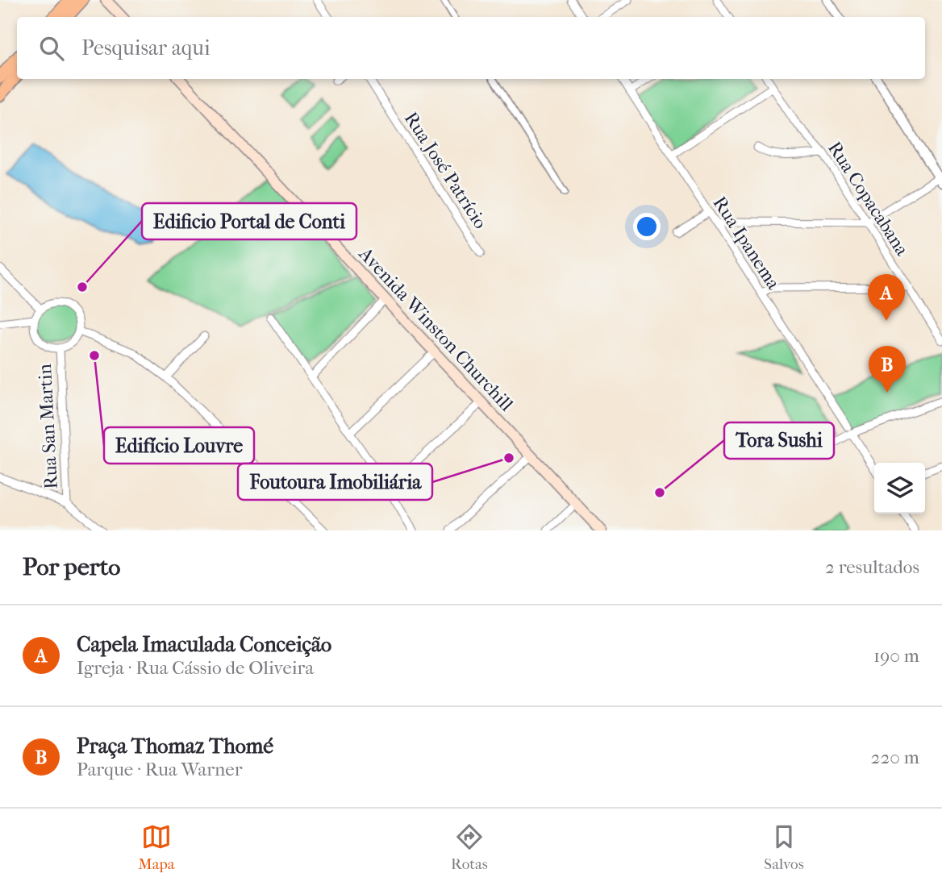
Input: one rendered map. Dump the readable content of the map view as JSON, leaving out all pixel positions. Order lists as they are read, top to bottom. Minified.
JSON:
{"streets":{"main road":["Avenida Winston Churchill"],"street":["Rua José Patrício","Rua Copacabana","Rua Ipanema","Rua San Martin"]},"places":["Edificio Portal de Conti","Edifício Louvre","Foutoura Imobiliária","Tora Sushi"],"page":{"search":"Pesquisar aqui","pins":["A","B"],"heading":["Por perto","2 resultados"],"list":[{"mark":"A","name":"Capela Imaculada Conceição","note":"Igreja · Rua Cássio de Oliveira","value":"190 m"},{"mark":"B","name":"Praça Thomaz Thomé","note":"Parque · Rua Warner","value":"220 m"}],"nav":["Mapa","Rotas","Salvos"]}}
